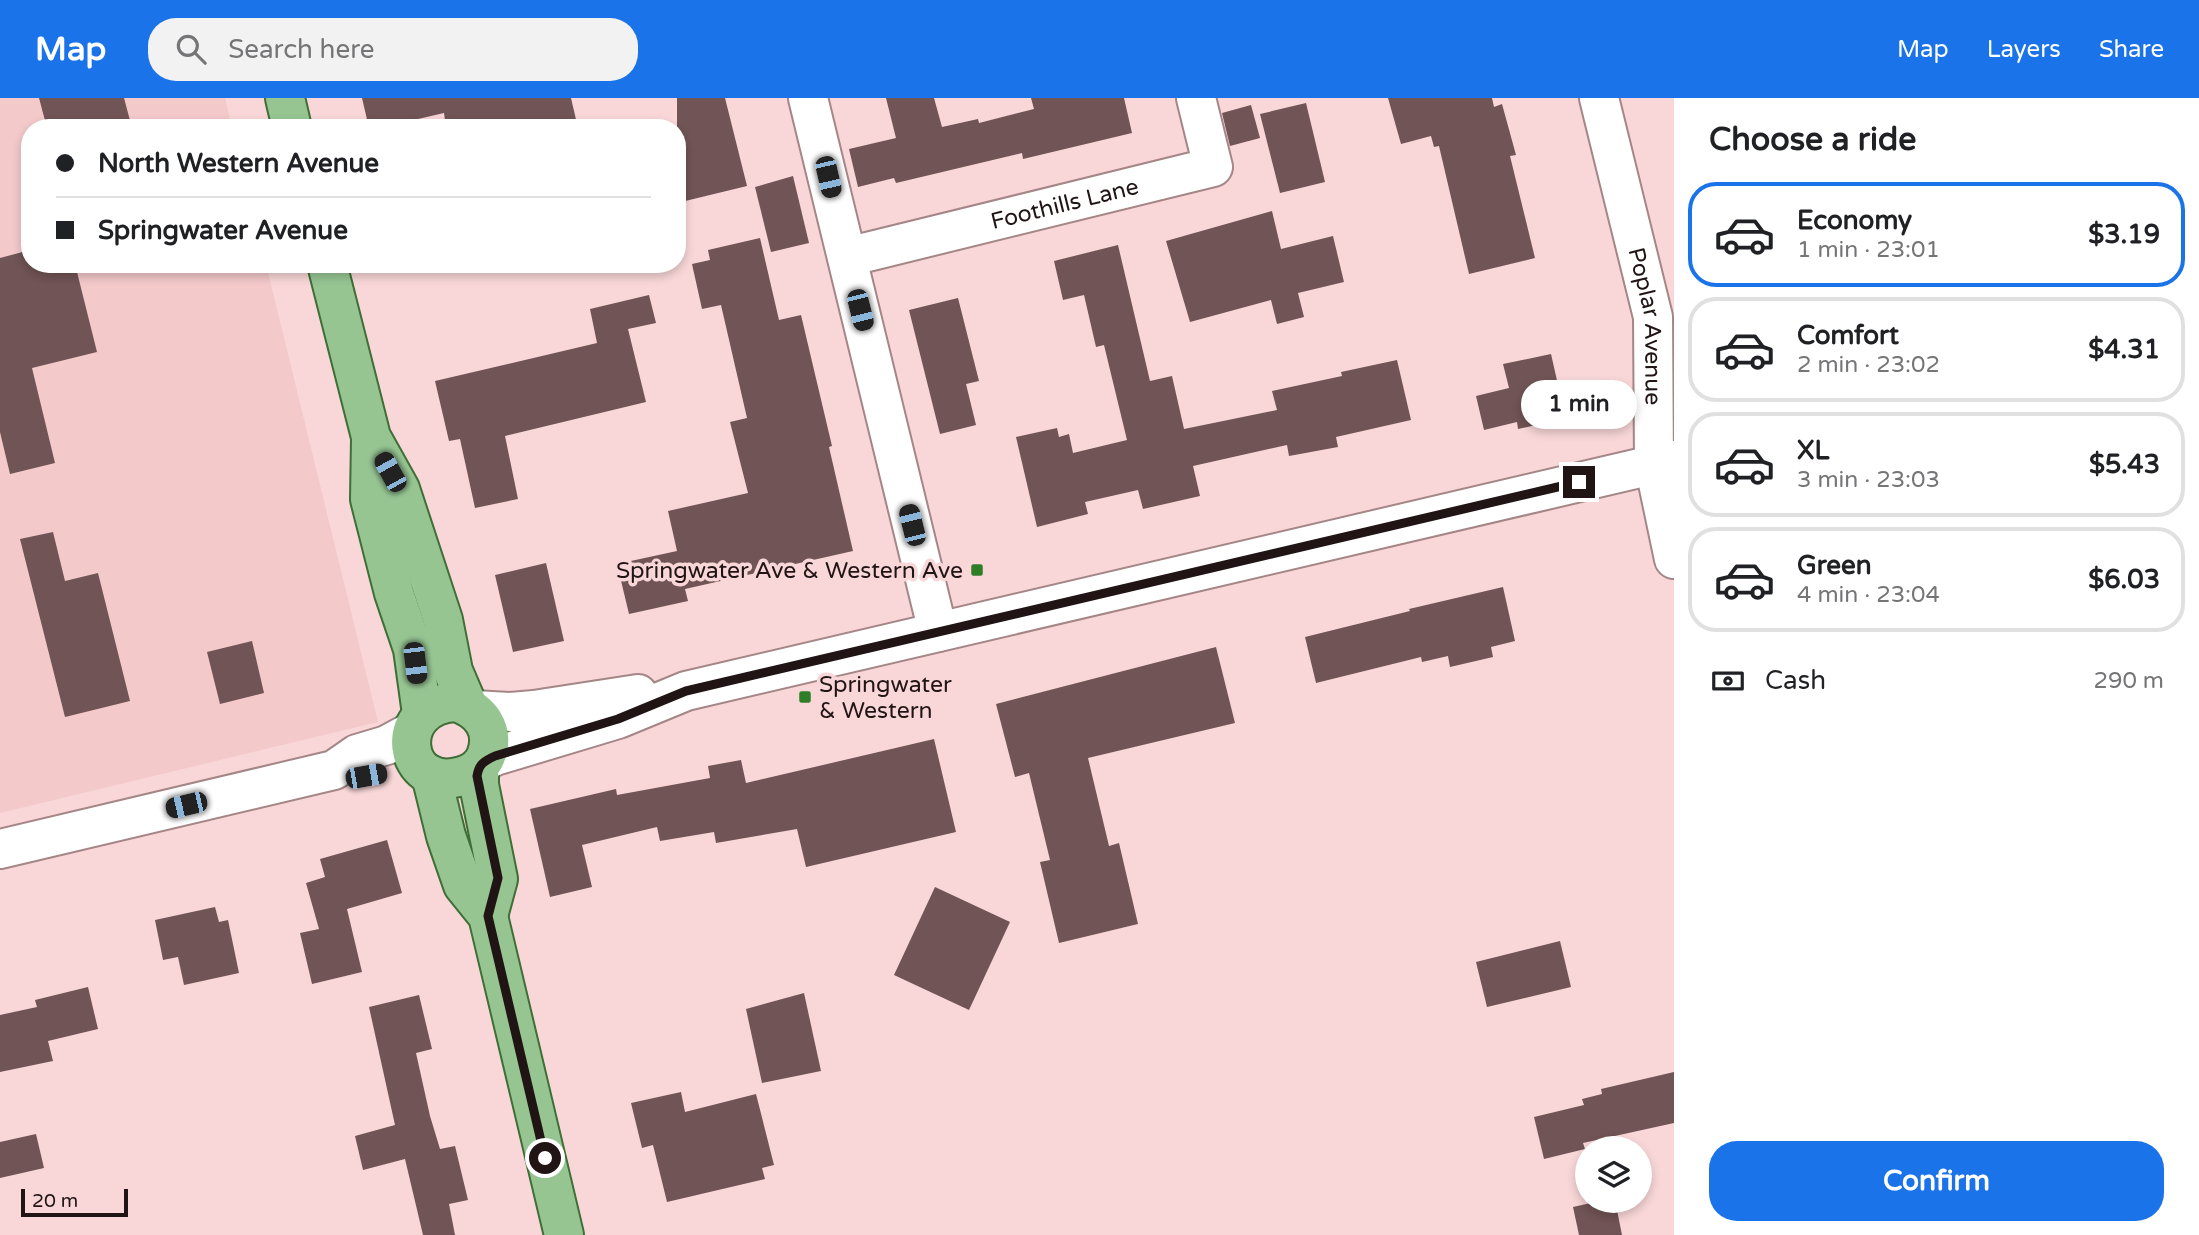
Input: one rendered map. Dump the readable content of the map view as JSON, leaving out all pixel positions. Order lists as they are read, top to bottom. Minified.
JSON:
{"streets":{"street":["Foothills Lane","Poplar Avenue"]},"places":{"transit":["Springwater Ave & Western Ave","Springwater & Western"]},"scale_bar":"20 m","page":{"header":"Map","search":"Search here","nav":["Map","Layers","Share"],"heading":"Choose a ride","banner":["North Western Avenue","Springwater Avenue"],"list":[{"name":"Economy","note":"1 min · 23:01","value":"$3.19"},{"name":"Comfort","note":"2 min · 23:02","value":"$4.31"},{"name":"XL","note":"3 min · 23:03","value":"$5.43"},{"name":"Green","note":"4 min · 23:04","value":"$6.03"}],"bubble":"1 min","pay":["Cash","290 m"],"buttons":"Confirm","scale":"20 m"}}
